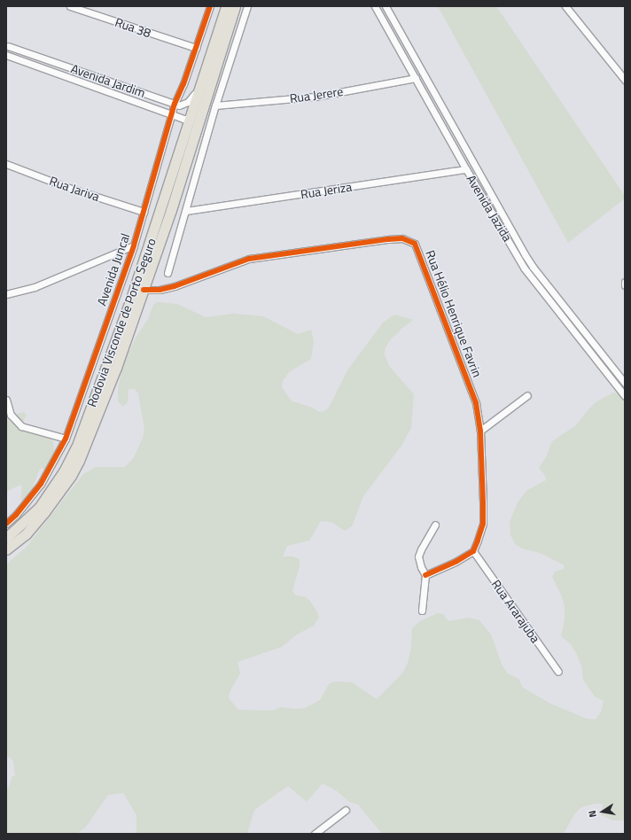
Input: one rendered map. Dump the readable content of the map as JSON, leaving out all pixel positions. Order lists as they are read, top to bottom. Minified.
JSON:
{"streets":{"main road":["Rodovia Visconde de Porto Seguro"],"street":["Rua 38","Avenida Jardim","Rua Jerere","Rua Jariva","Rua Jeriza","Avenida Jazida","Avenida Juncal","Rua Hélio Henrique Favrin","Rua Ararajuba"]},"crossings":[["Rua 38","Avenida Juncal"],["Avenida Jardim","Avenida Juncal"],["Avenida Jardim","Rodovia Visconde de Porto Seguro"],["Rua Jerere","Avenida Jazida"],["Rua Jariva","Avenida Juncal"],["Rua Jeriza","Avenida Jazida"],["Rua Hélio Henrique Favrin","Rodovia Visconde de Porto Seguro"],["Rua Hélio Henrique Favrin","Rua Ararajuba"]],"north":"left"}
